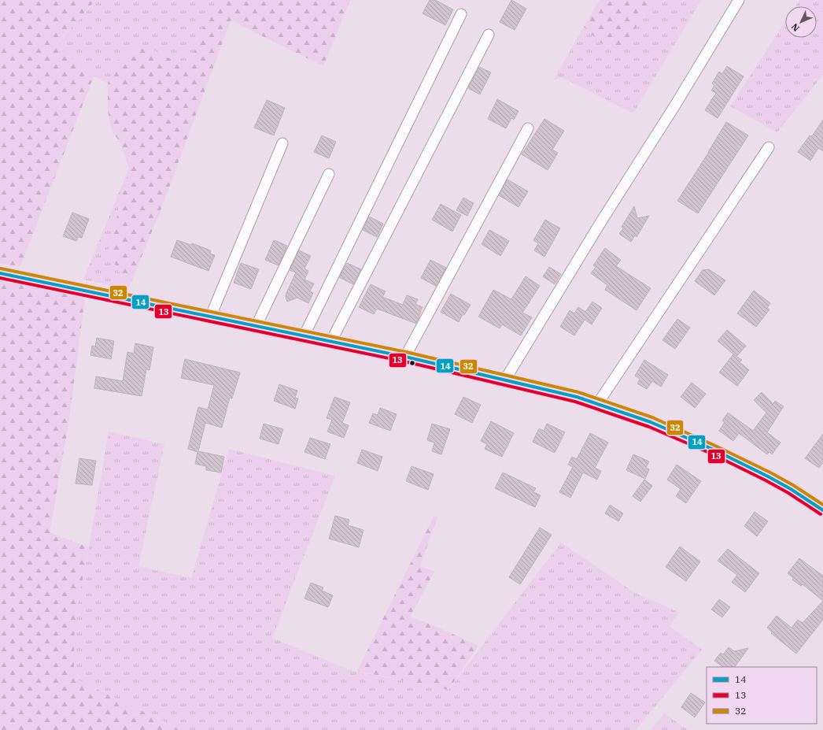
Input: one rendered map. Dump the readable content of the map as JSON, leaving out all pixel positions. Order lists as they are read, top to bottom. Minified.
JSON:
{"lines":["transit line 32","transit line 14","transit line 13"],"legend":["14","13","32"],"north":"bottom left"}
